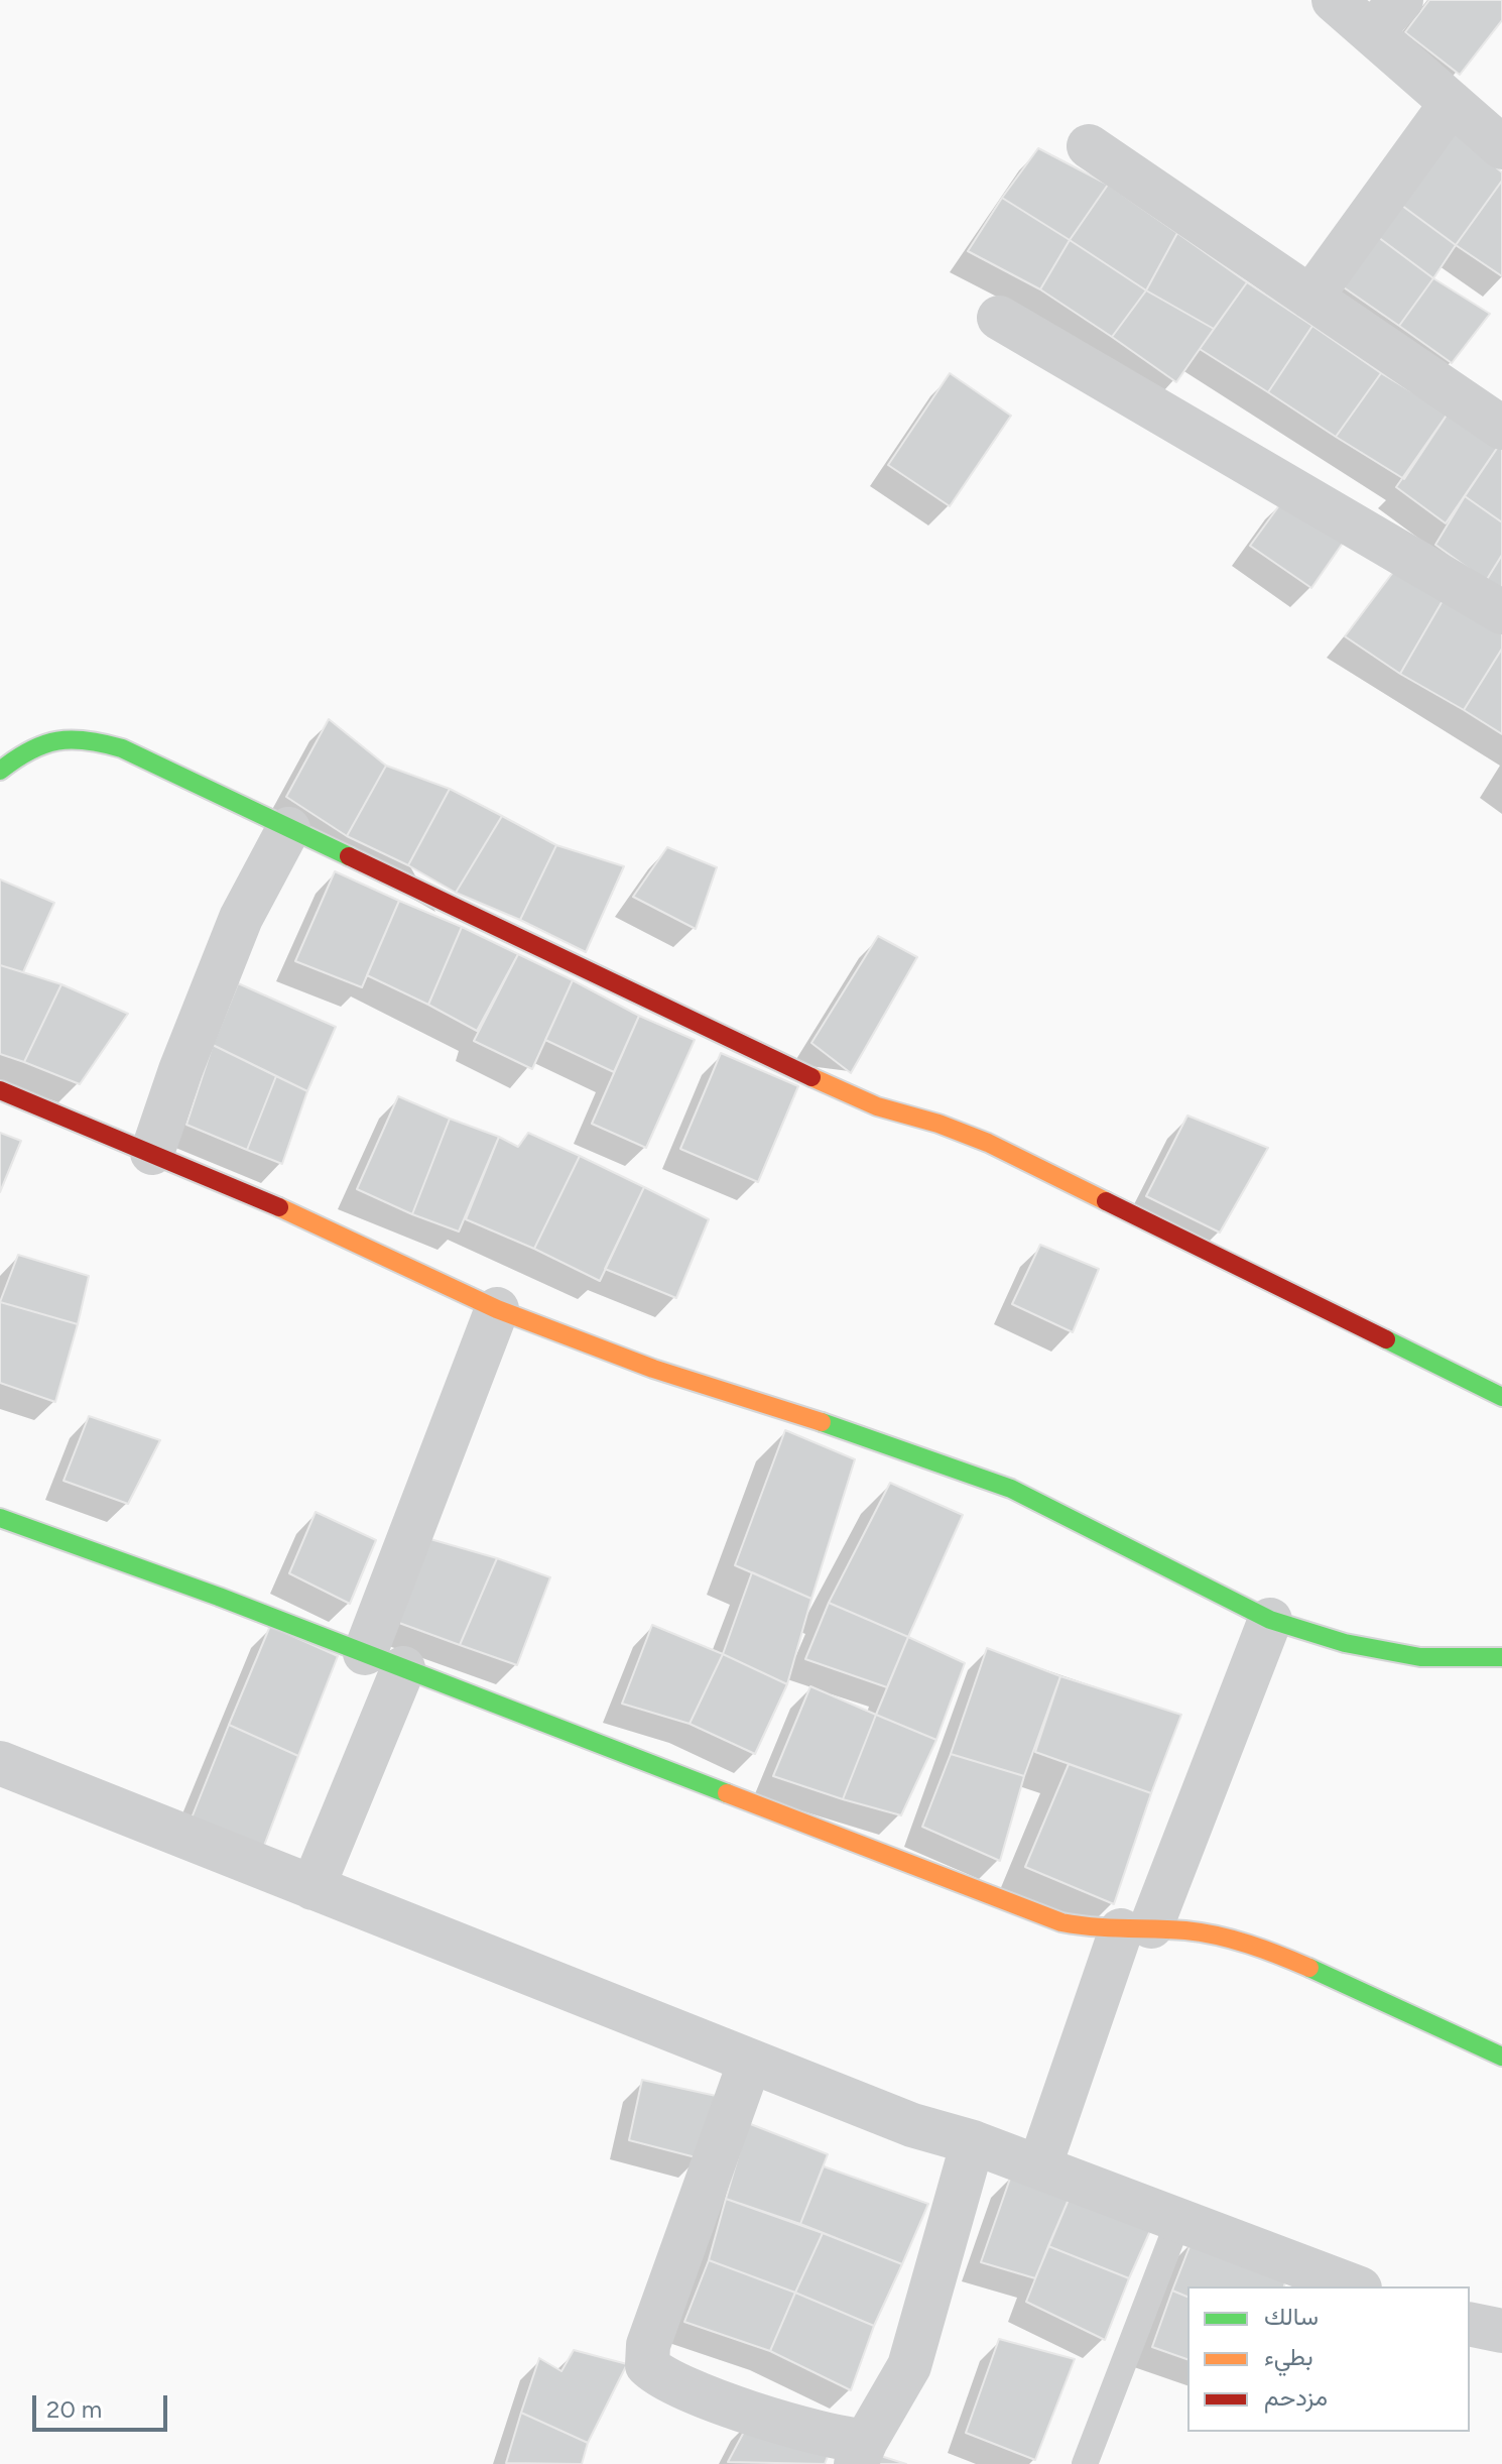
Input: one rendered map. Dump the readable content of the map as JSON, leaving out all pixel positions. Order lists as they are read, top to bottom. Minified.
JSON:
{"legend":["سالك","بطيء","مزدحم"],"scale_bar":"20 m"}
